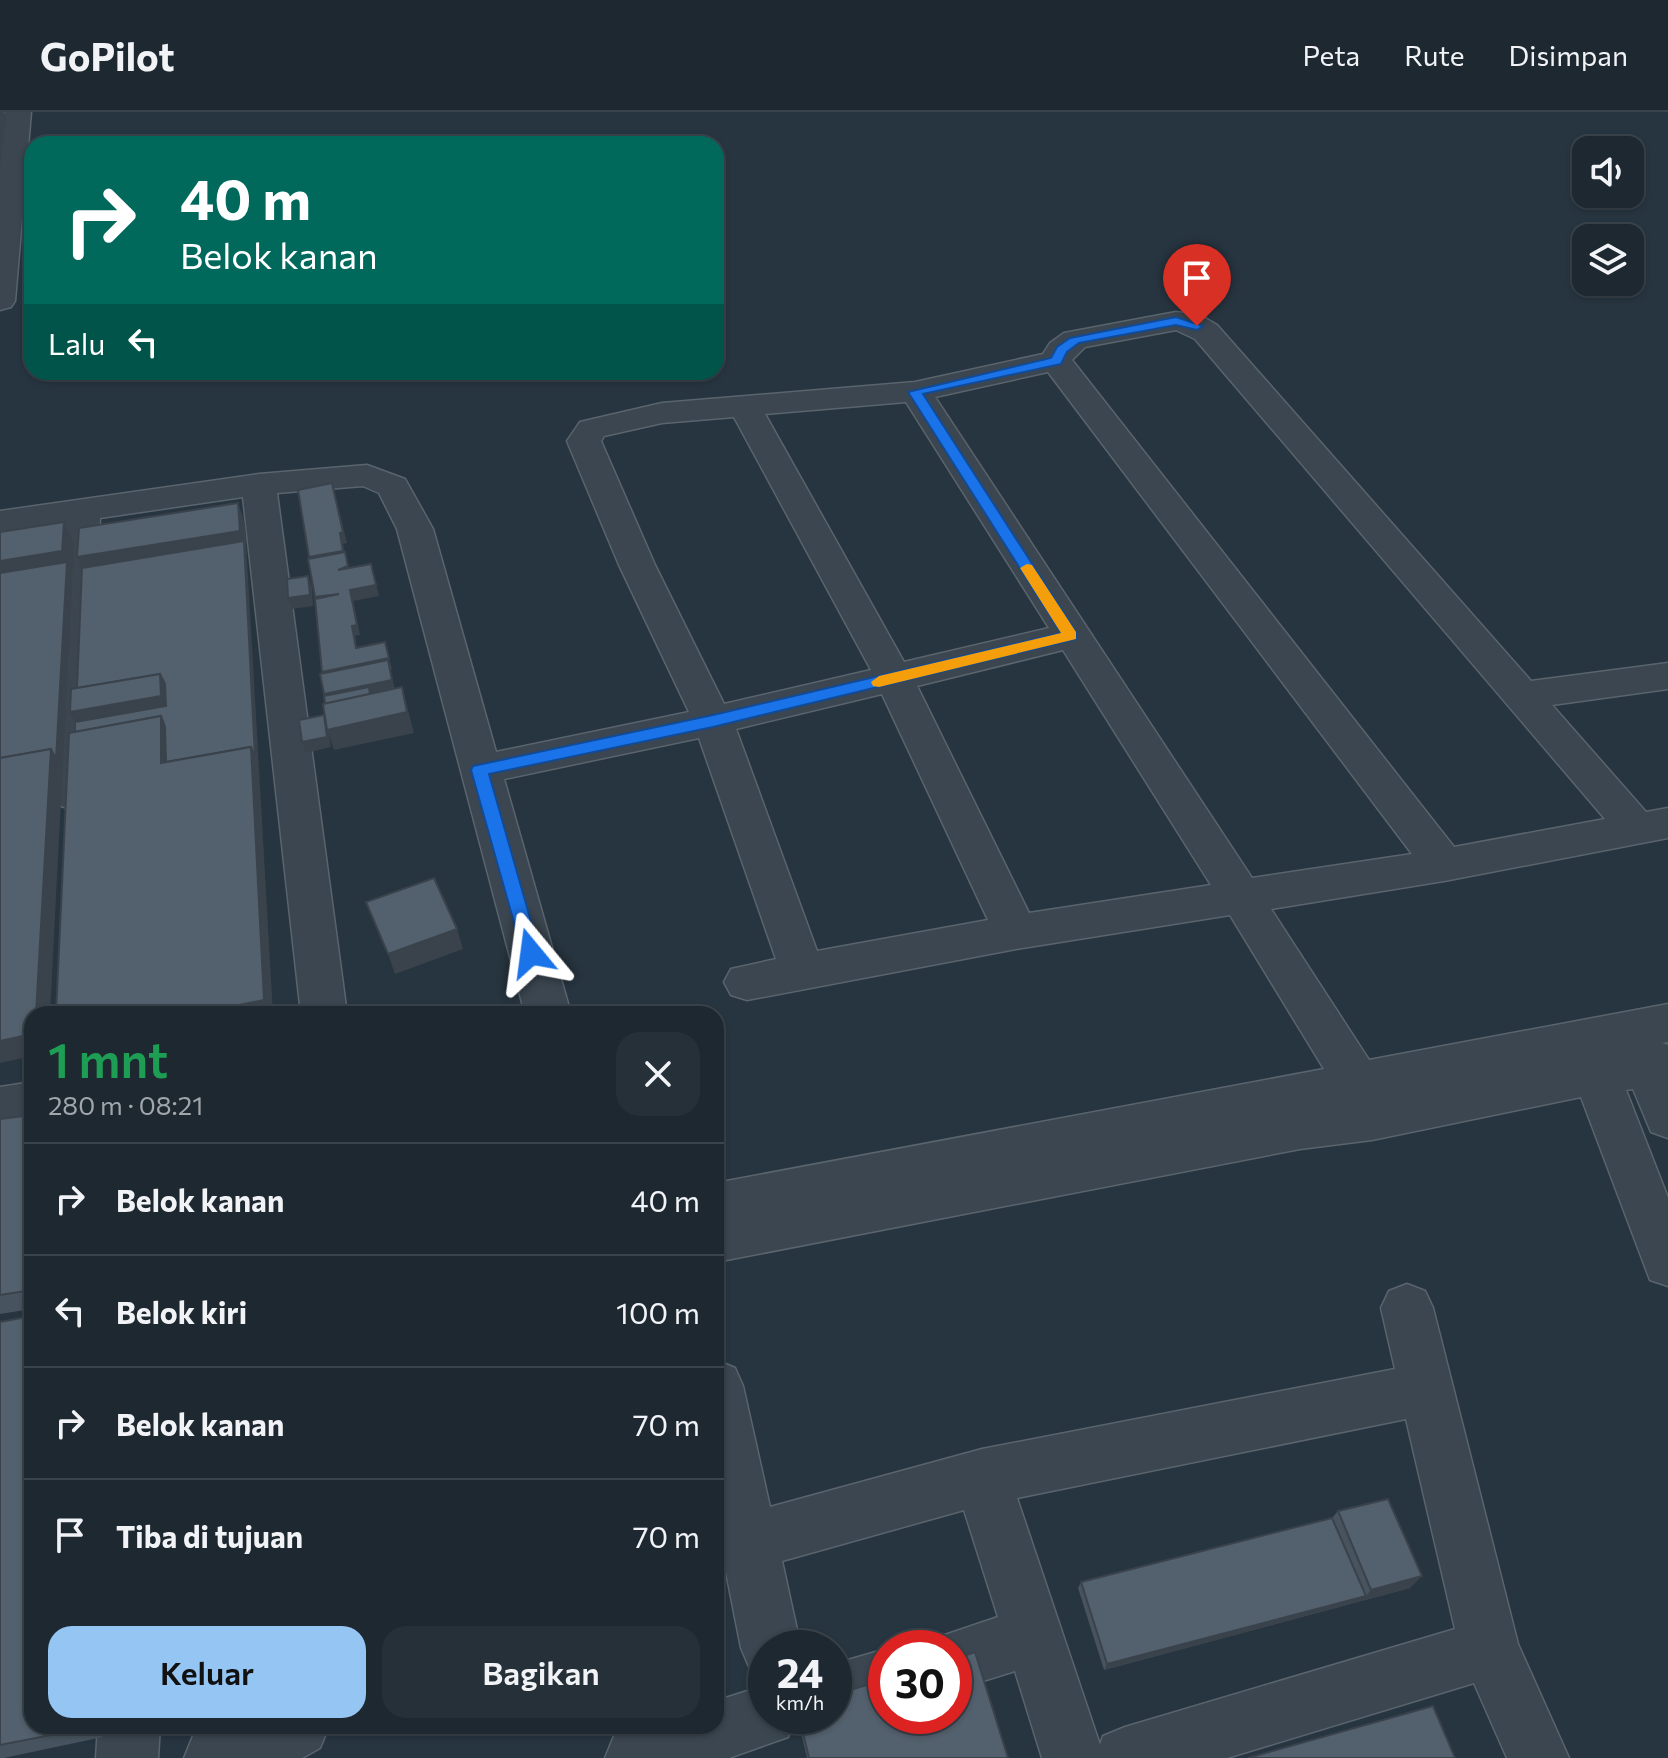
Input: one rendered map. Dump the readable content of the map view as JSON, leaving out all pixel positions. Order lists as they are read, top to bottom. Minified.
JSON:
{"page":{"header":"GoPilot","nav":["Peta","Rute","Disimpan"],"turn":["40 m","Belok kanan"],"then":"Lalu","heading":["1 mnt","280 m · 08:21"],"list":[{"name":"Belok kanan","value":"40 m"},{"name":"Belok kiri","value":"100 m"},{"name":"Belok kanan","value":"70 m"},{"name":"Tiba di tujuan","value":"70 m"}],"buttons":["Keluar","Bagikan"],"speed":"24 km/h","limit":"30"}}
